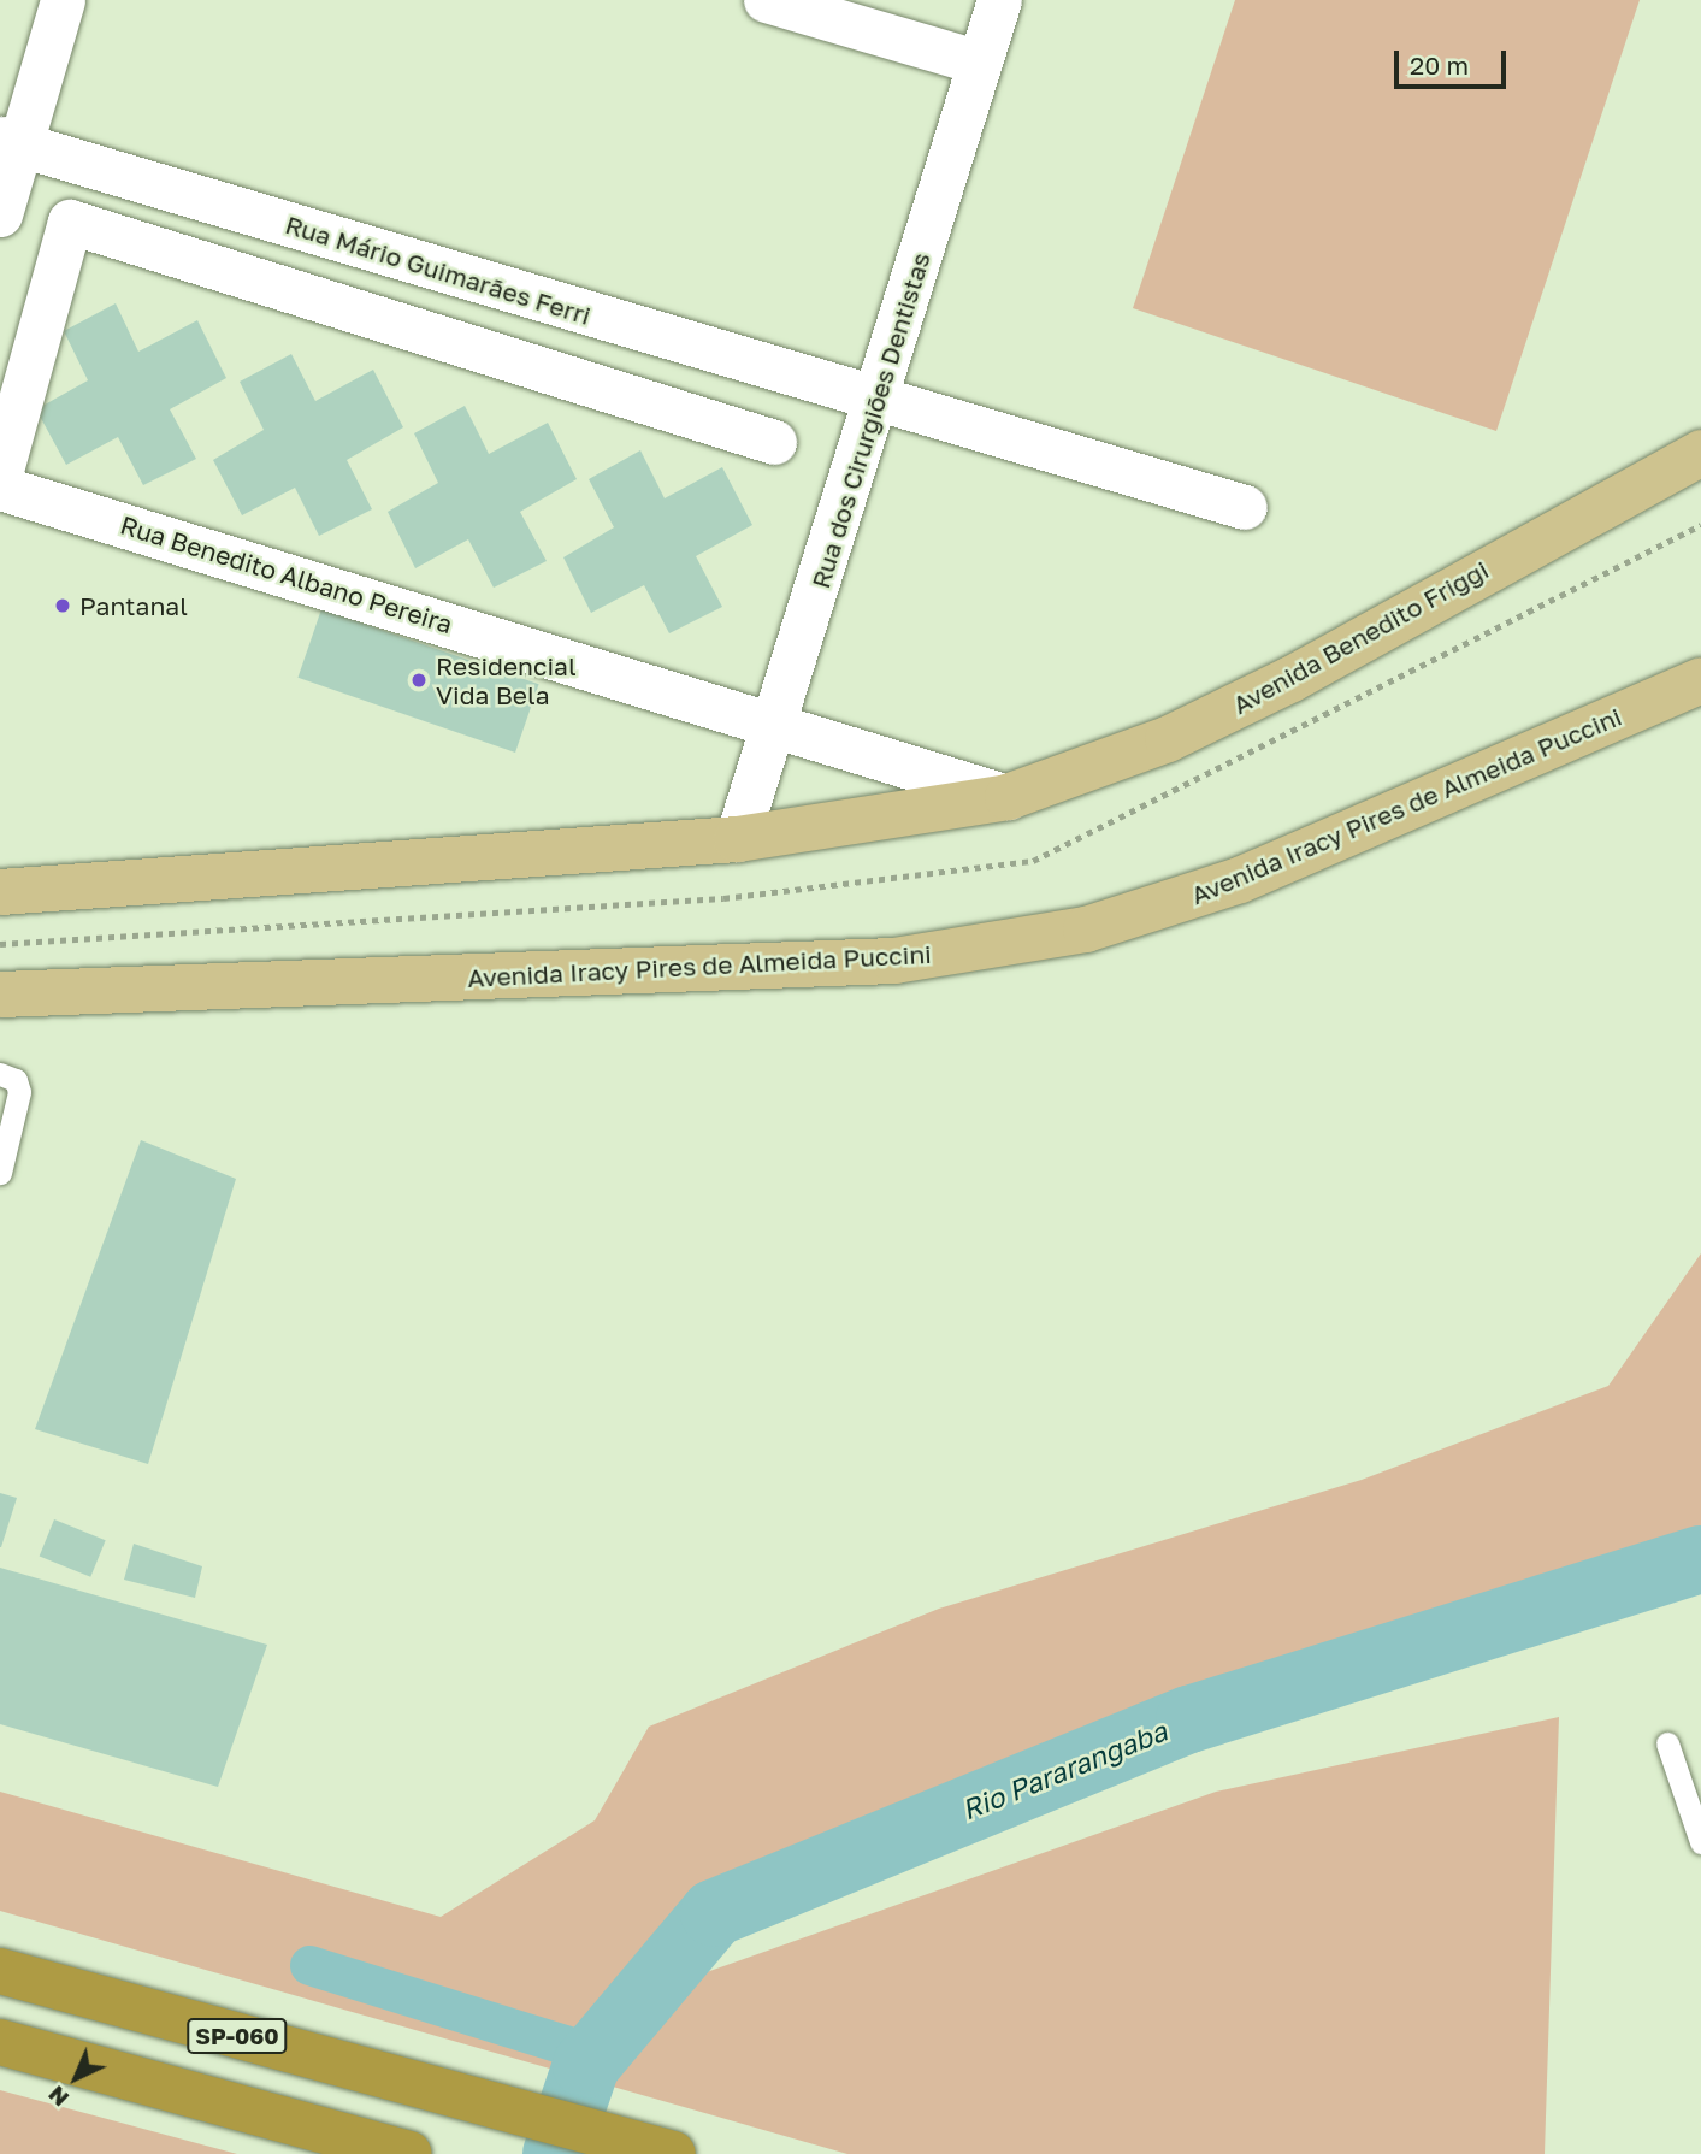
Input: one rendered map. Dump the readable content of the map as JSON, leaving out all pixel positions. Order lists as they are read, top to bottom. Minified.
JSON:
{"streets":{"highway":["SP-060"],"main road":["Avenida Benedito Friggi","Avenida Iracy Pires de Almeida Puccini"],"street":["Rua Mário Guimarães Ferri","Rua dos Cirurgiões Dentistas","Rua Benedito Albano Pereira"]},"crossings":[["Rua Mário Guimarães Ferri","Rua dos Cirurgiões Dentistas"],["Rua dos Cirurgiões Dentistas","Rua Benedito Albano Pereira"],["Rua Benedito Albano Pereira","Avenida Benedito Friggi"]],"water":["Rio Pararangaba"],"places":["Pantanal","Residencial Vida Bela"],"scale_bar":"20 m","north":"bottom left"}
